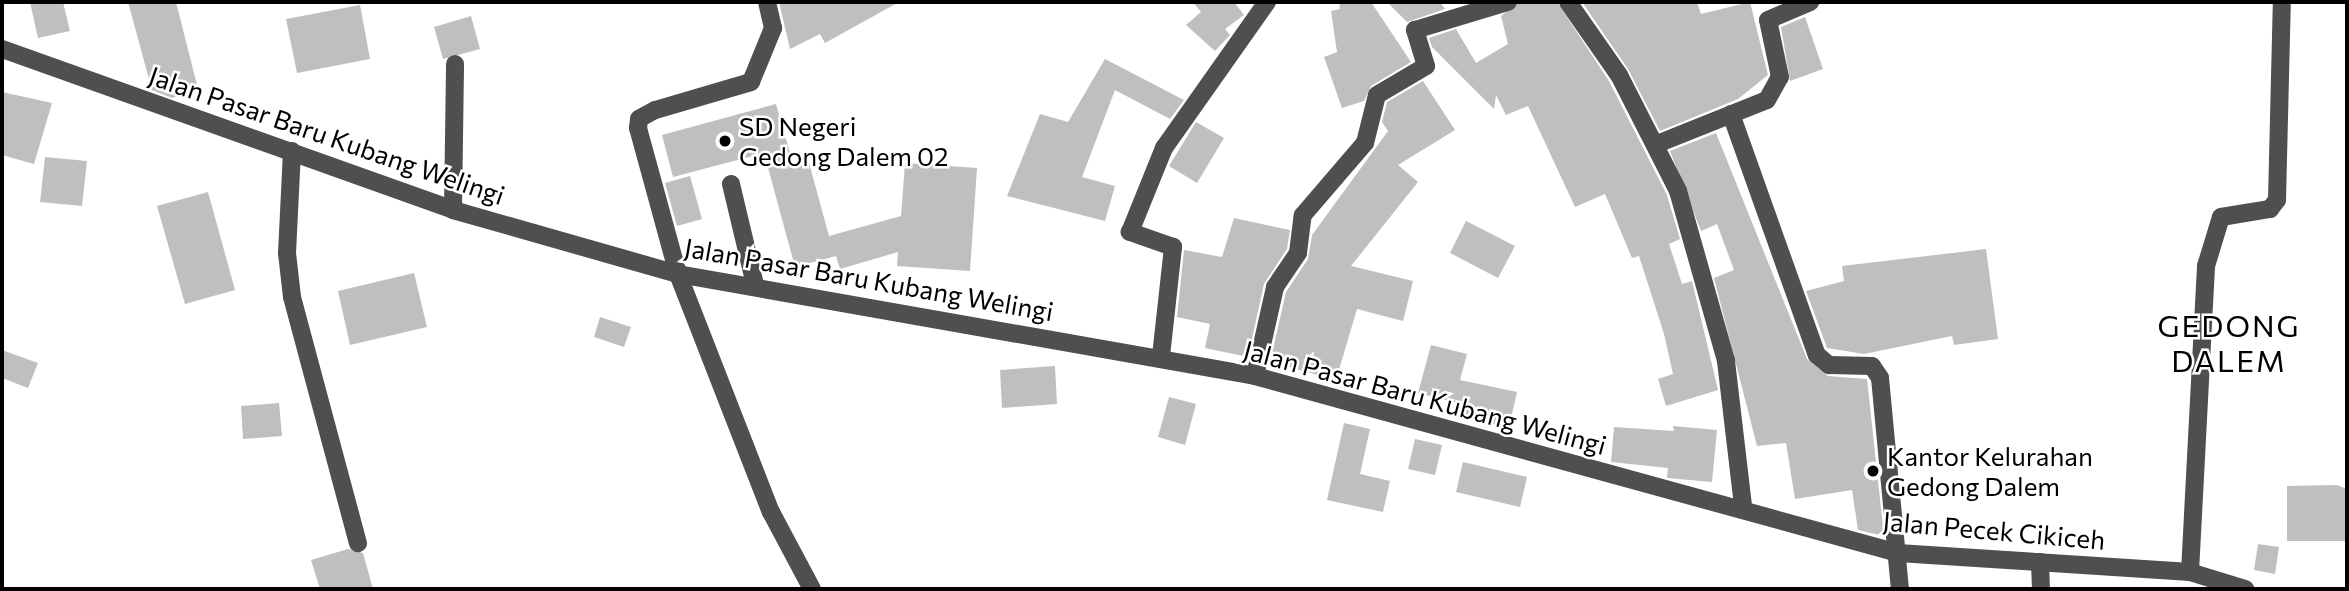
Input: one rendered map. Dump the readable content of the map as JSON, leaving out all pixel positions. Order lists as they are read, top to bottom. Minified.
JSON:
{"streets":{"street":["Jalan Pasar Baru Kubang Welingi","Jalan Pecek Cikiceh"]},"crossings":[["Jalan Pasar Baru Kubang Welingi","Jalan Pecek Cikiceh"]],"districts":["GEDONG DALEM"],"places":["SD Negeri Gedong Dalem 02","Kantor Kelurahan Gedong Dalem"]}
